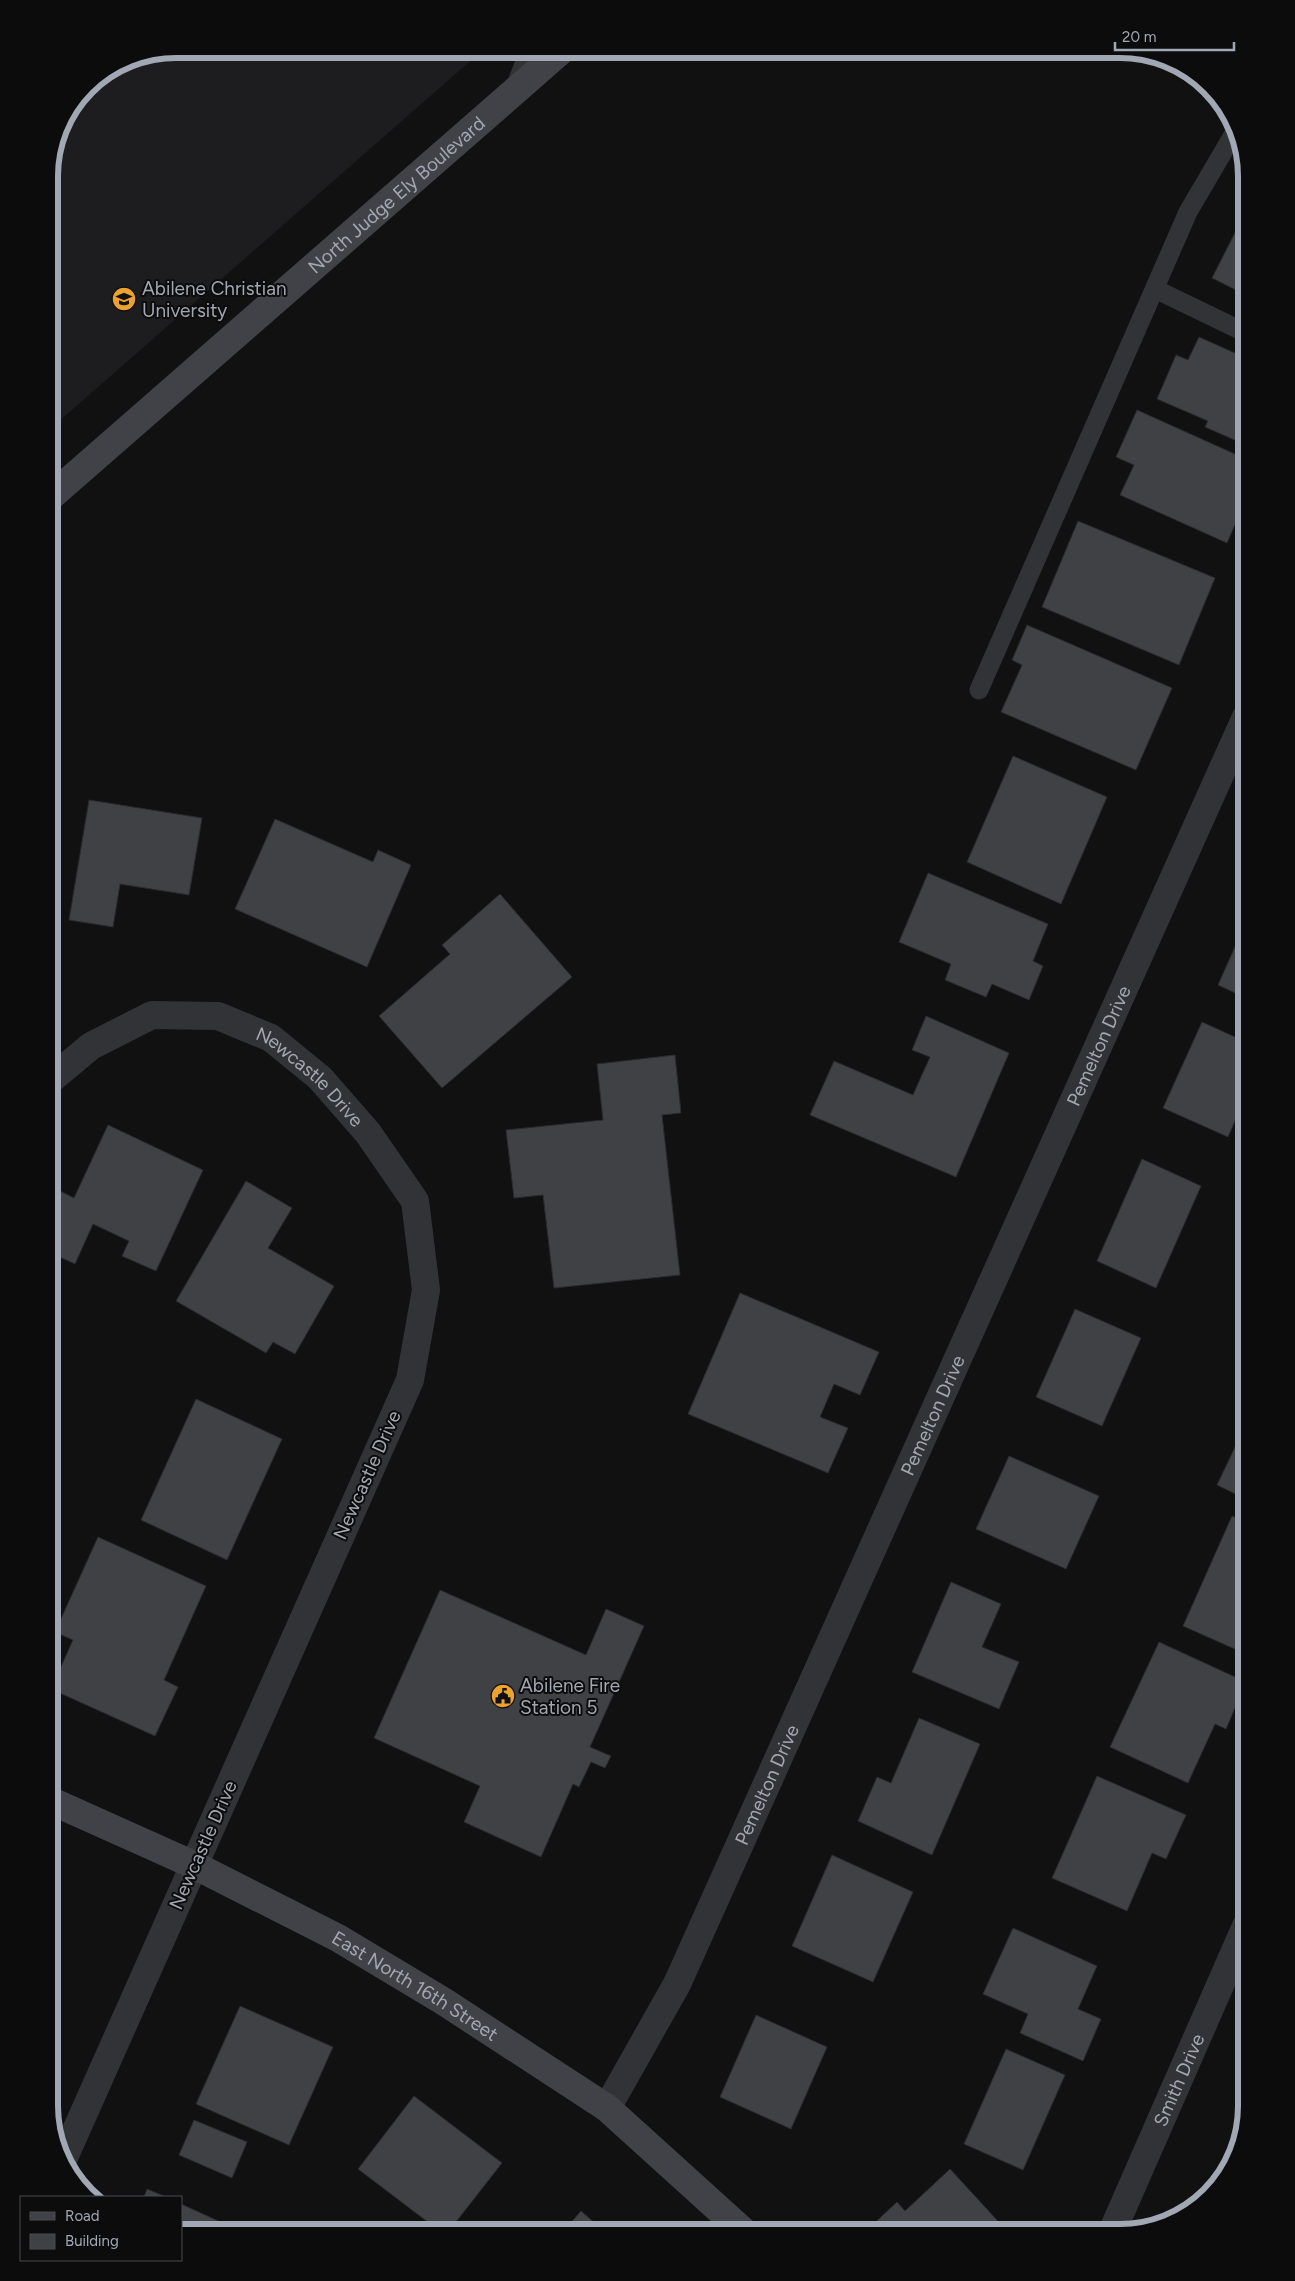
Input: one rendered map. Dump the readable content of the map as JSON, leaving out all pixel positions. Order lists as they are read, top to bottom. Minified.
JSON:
{"streets":{"street":["North Judge Ely Boulevard","Pemelton Drive","Newcastle Drive","East North 16th Street","Smith Drive"]},"crossings":[["Pemelton Drive","East North 16th Street"],["Newcastle Drive","East North 16th Street"]],"places":{"school or university":["Abilene Christian University"],"public building":["Abilene Fire Station 5"]},"legend":["Road","Building"],"scale_bar":"20 m"}
